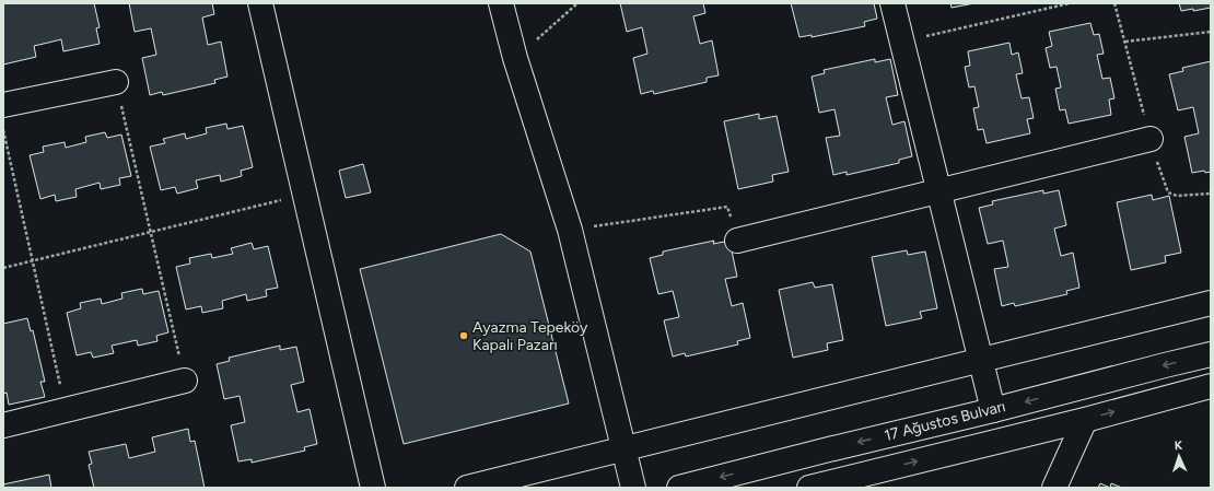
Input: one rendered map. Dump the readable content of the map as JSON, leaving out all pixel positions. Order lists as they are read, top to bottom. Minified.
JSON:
{"streets":{"street":["17 Ağustos Bulvarı"]},"places":["Ayazma Tepeköy Kapalı Pazarı"],"north":"top"}
